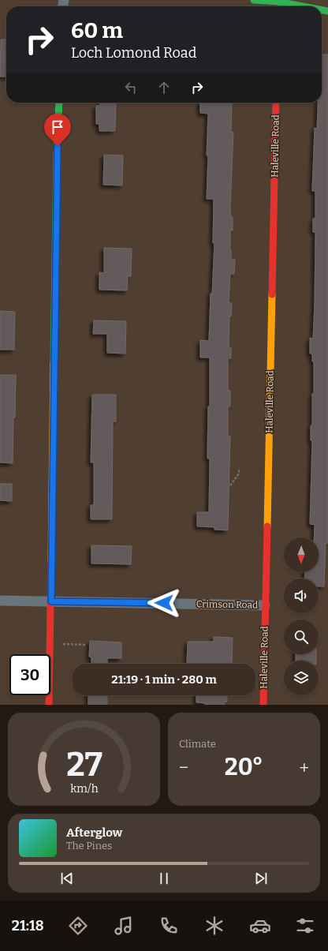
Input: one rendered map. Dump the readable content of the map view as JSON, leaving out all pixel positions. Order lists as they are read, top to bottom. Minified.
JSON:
{"streets":{"street":["Haleville Road","Crimson Road"]},"crossings":[["Haleville Road","Crimson Road"]],"north":"bottom","page":{"turn":["60 m","Loch Lomond Road"],"limit":"30","trip":"21:19 · 1 min · 280 m","tile":"Climate","heat":["−","20°","+"],"song":["Afterglow","The Pines"],"tabs":"21:18","gauge":["27","km/h"]}}
